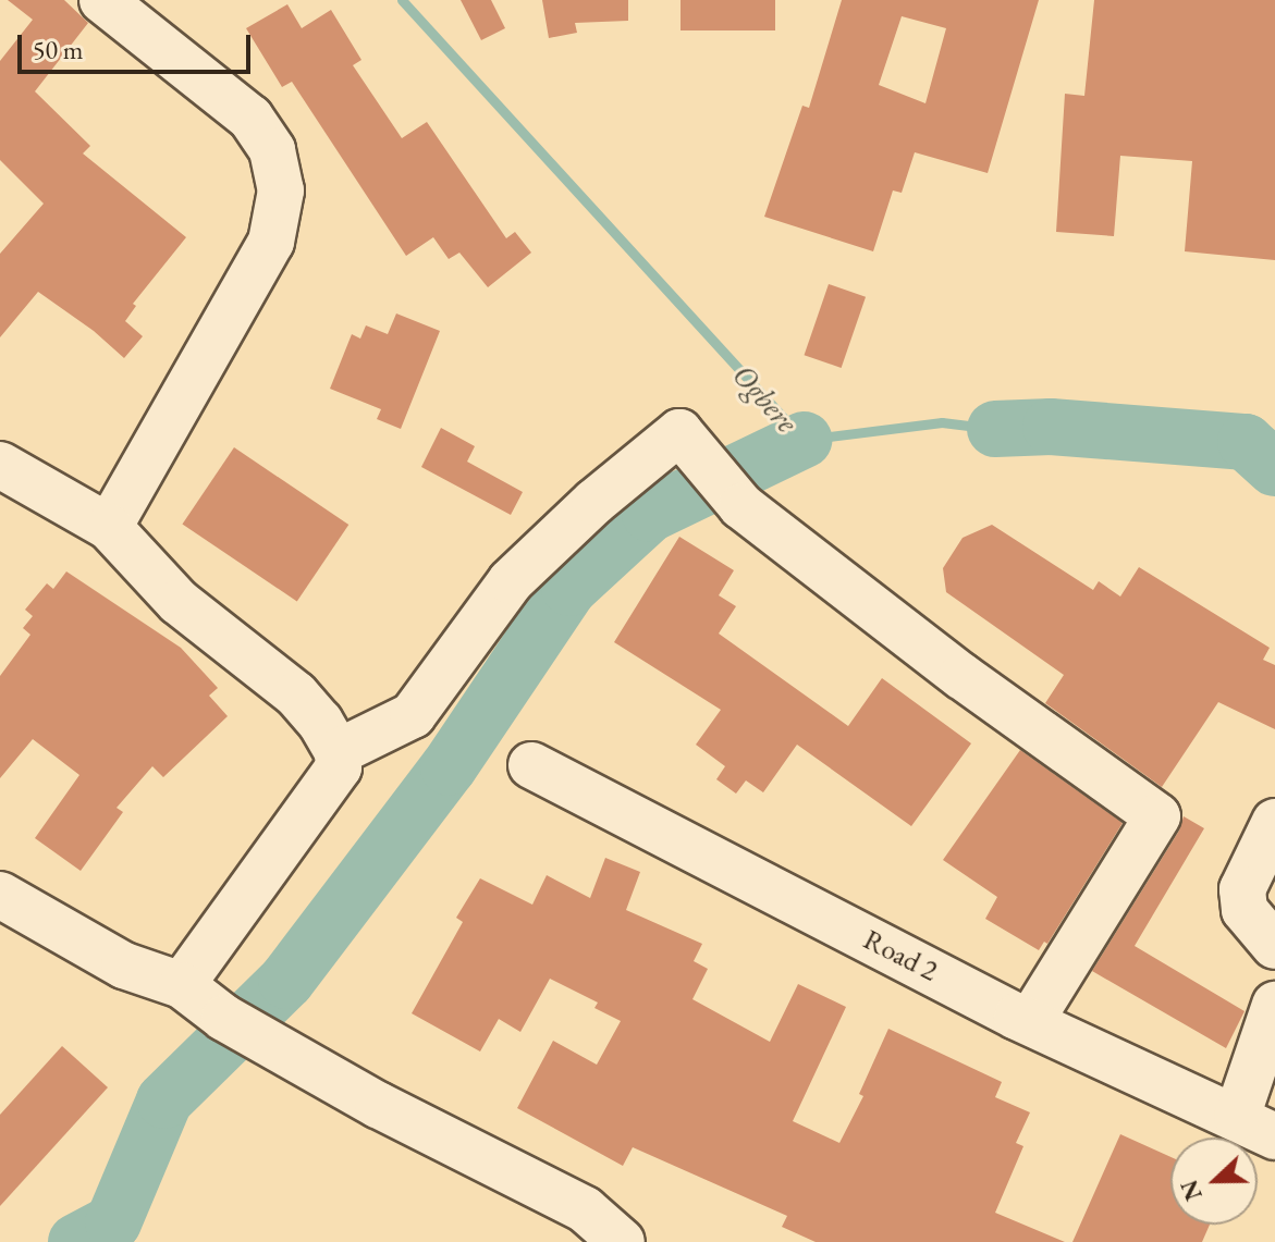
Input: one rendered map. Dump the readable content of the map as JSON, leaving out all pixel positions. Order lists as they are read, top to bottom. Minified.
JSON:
{"streets":{"street":["Road 2"]},"water":["Ogbere"],"scale_bar":"50 m","north":"left"}
